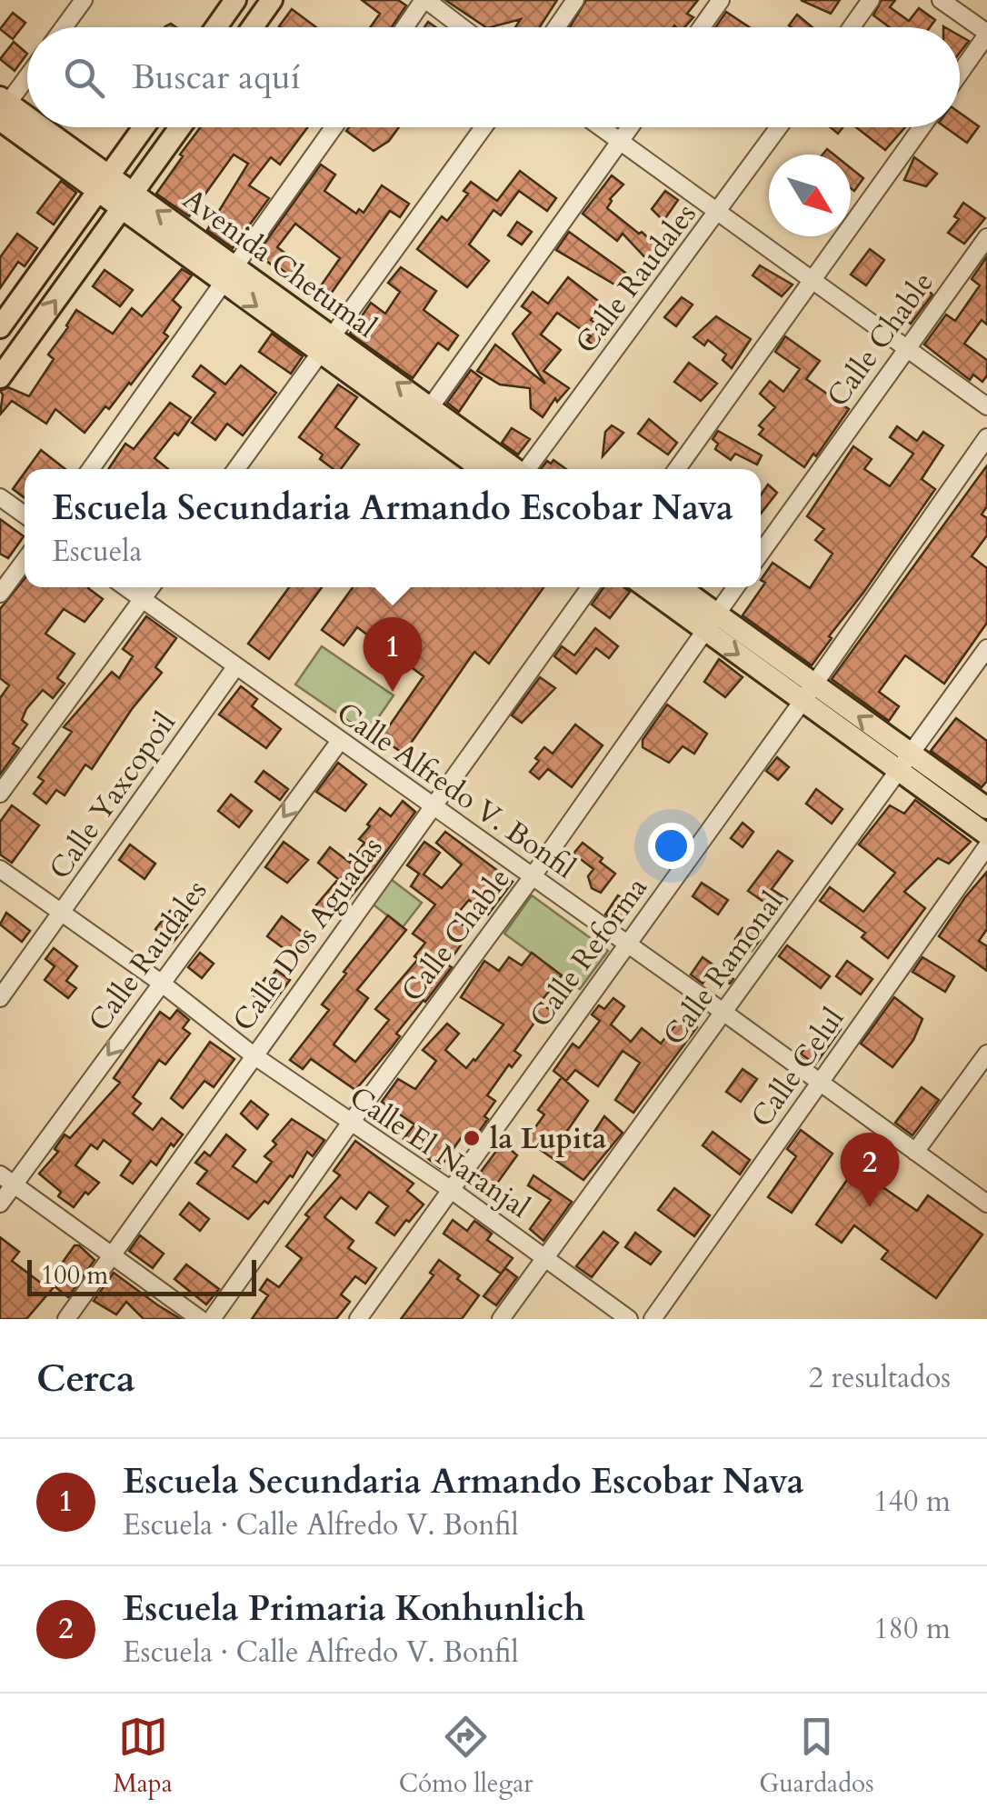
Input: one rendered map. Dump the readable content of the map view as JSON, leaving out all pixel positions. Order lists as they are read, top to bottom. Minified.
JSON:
{"streets":{"main road":["Avenida Chetumal"],"street":["Calle Raudales","Calle Chable","Calle Alfredo V. Bonfil","Calle Yaxcopoil","Calle Dos Aguadas","Calle Reforma","Calle Ramonal","Calle Celul","Calle El Naranjal"]},"crossings":[["Calle Raudales","Calle Alfredo V. Bonfil"],["Calle Raudales","Calle El Naranjal"],["Calle Chable","Calle Alfredo V. Bonfil"],["Calle Chable","Calle El Naranjal"],["Calle Alfredo V. Bonfil","Calle Yaxcopoil"],["Calle Alfredo V. Bonfil","Calle Dos Aguadas"],["Calle Alfredo V. Bonfil","Calle Reforma"],["Calle Alfredo V. Bonfil","Calle Ramonal"],["Calle Alfredo V. Bonfil","Calle Celul"],["Calle Yaxcopoil","Calle El Naranjal"],["Calle Dos Aguadas","Calle El Naranjal"],["Calle Reforma","Calle El Naranjal"],["Calle Ramonal","Calle El Naranjal"]],"one_way":["Calle Raudales"],"places":["la Lupita"],"scale_bar":"100 m","north":"bottom right","page":{"search":"Buscar aquí","popup":["Escuela Secundaria Armando Escobar Nava","Escuela"],"pins":["1","2"],"scale":"100 m","heading":["Cerca","2 resultados"],"list":[{"mark":"1","name":"Escuela Secundaria Armando Escobar Nava","note":"Escuela · Calle Alfredo V. Bonfil","value":"140 m"},{"mark":"2","name":"Escuela Primaria Konhunlich","note":"Escuela · Calle Alfredo V. Bonfil","value":"180 m"}],"nav":["Mapa","Cómo llegar","Guardados"]}}
